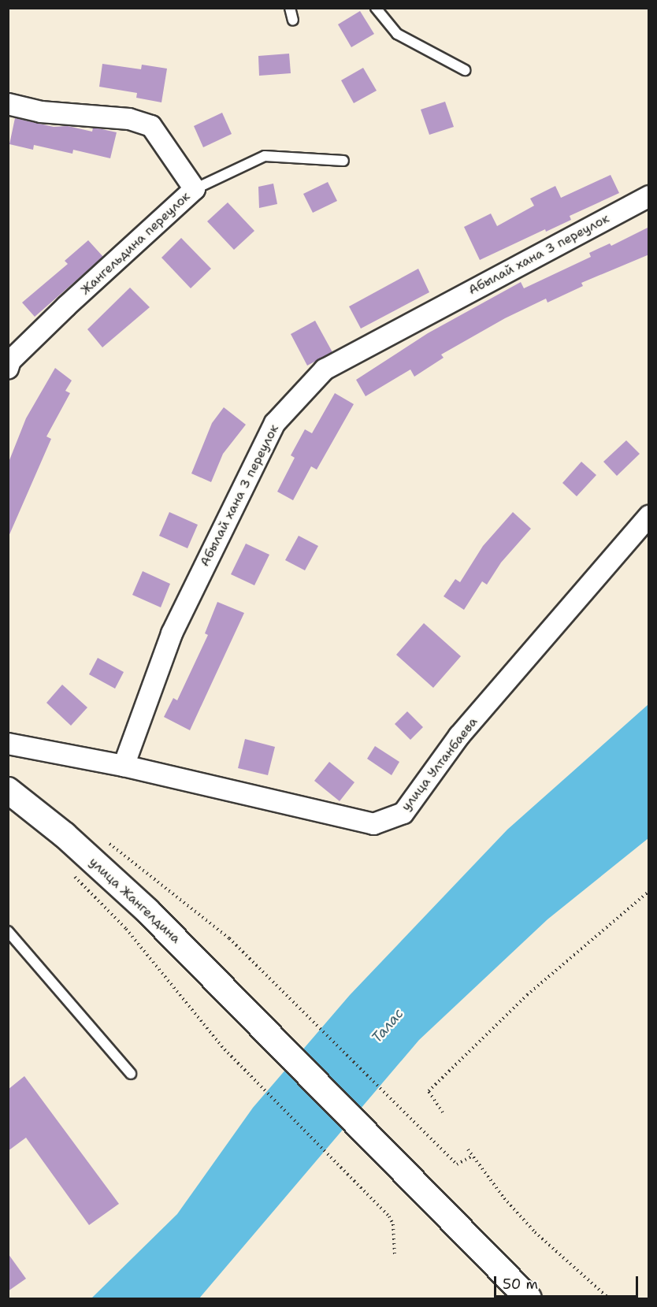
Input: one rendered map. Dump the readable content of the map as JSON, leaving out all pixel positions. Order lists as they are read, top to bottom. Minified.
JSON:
{"streets":{"street":["Жангельдина переулок","Абылай хана 3 переулок","улица Ултанбаева","улица Жангелдина"]},"crossings":[["Абылай хана 3 переулок","улица Ултанбаева"]],"water":["Талас"],"scale_bar":"50 m"}
